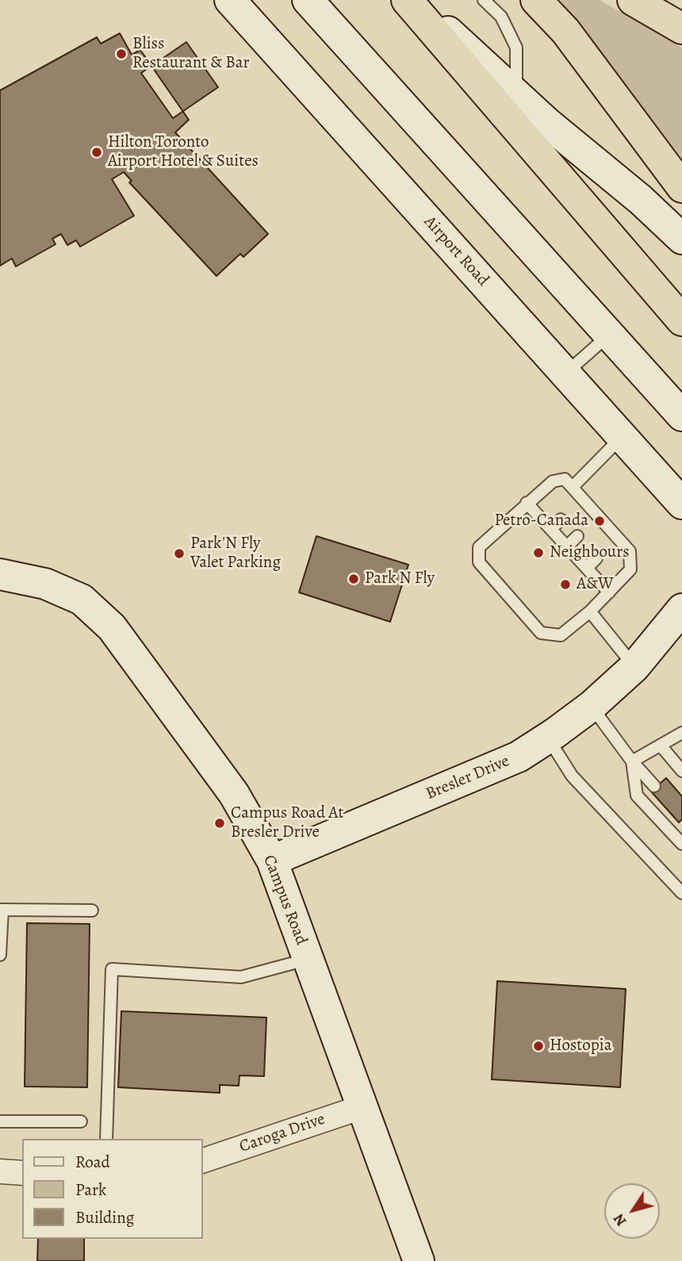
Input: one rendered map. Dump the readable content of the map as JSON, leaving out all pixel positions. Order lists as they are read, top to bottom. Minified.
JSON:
{"streets":{"street":["Airport Road","Bresler Drive","Campus Road","Caroga Drive"]},"crossings":[["Bresler Drive","Campus Road"],["Campus Road","Caroga Drive"]],"places":["Bliss Restaurant & Bar","Hilton Toronto Airport Hotel & Suites","Petro-Canada","Neighbours","Park'N Fly Valet Parking","Park N Fly","A&W","Campus Road At Bresler Drive","Hostopia"],"legend":["Road","Park","Building"],"north":"bottom left"}
